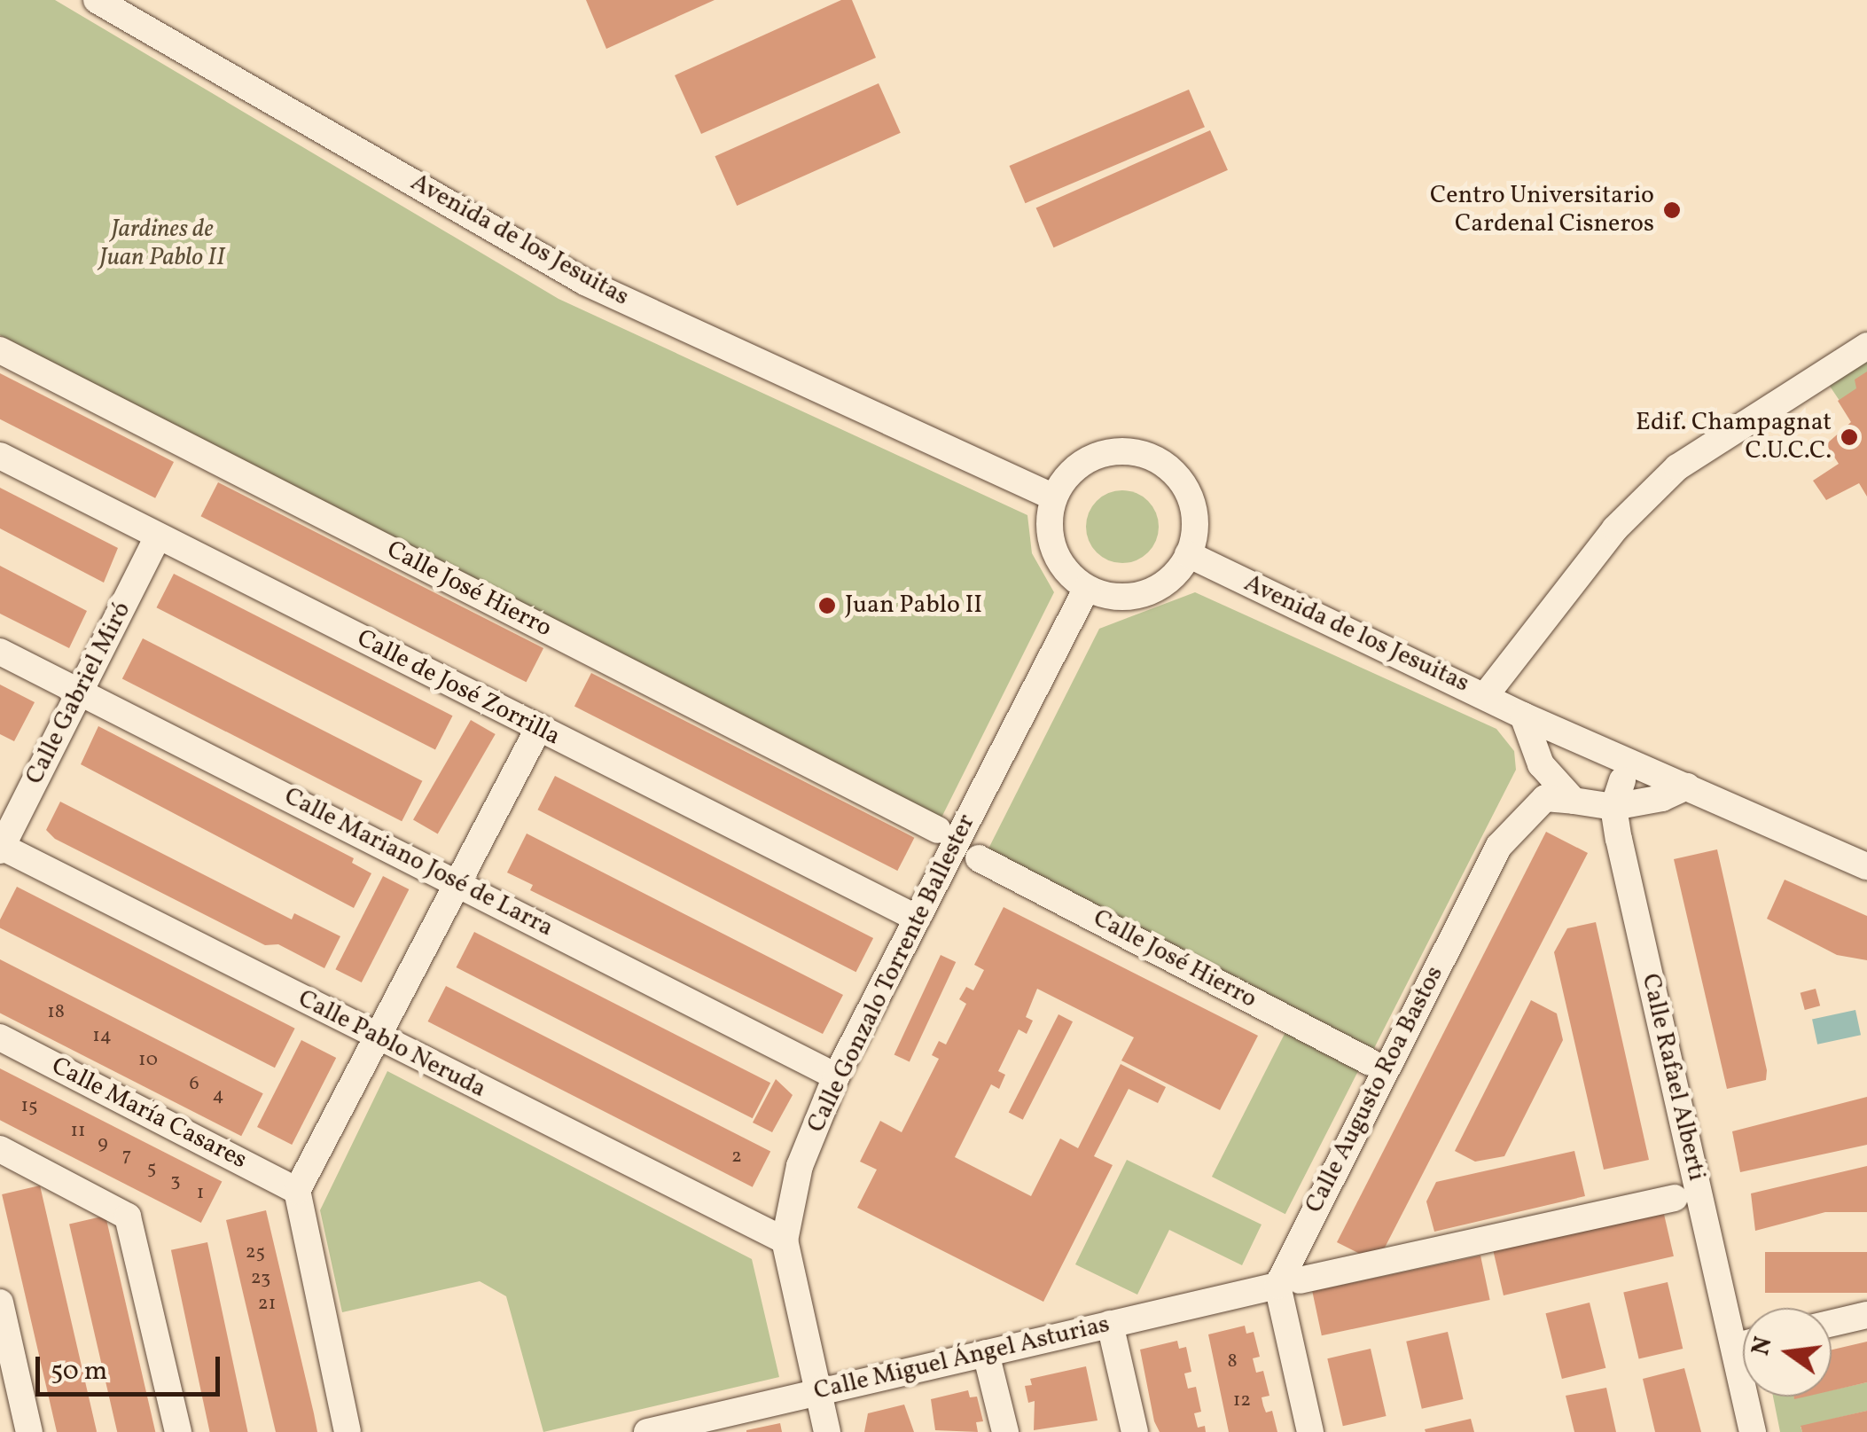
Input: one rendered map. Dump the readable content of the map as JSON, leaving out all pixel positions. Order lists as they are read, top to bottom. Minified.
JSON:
{"streets":{"street":["Avenida de los Jesuitas","Calle José Hierro","Calle de José Zorrilla","Calle Gabriel Miró","Calle Mariano José de Larra","Calle Gonzalo Torrente Ballester","Calle Pablo Neruda","Calle Rafael Alberti","Calle Augusto Roa Bastos","Calle María Casares","Calle Miguel Ángel Asturias"]},"crossings":[["Avenida de los Jesuitas","Calle Gonzalo Torrente Ballester"],["Calle de José Zorrilla","Calle Gabriel Miró"],["Calle de José Zorrilla","Calle Gonzalo Torrente Ballester"],["Calle Gabriel Miró","Calle Mariano José de Larra"],["Calle Gabriel Miró","Calle Pablo Neruda"],["Calle Mariano José de Larra","Calle Gonzalo Torrente Ballester"],["Calle Gonzalo Torrente Ballester","Calle Pablo Neruda"],["Calle Gonzalo Torrente Ballester","Calle Miguel Ángel Asturias"],["Calle Rafael Alberti","Calle Augusto Roa Bastos"],["Calle Augusto Roa Bastos","Calle Miguel Ángel Asturias"]],"parks":["Jardines de Juan Pablo II"],"places":["Centro Universitario Cardenal Cisneros","Edif. Champagnat C.U.C.C.","Juan Pablo II"],"house_numbers":["18","14","10","6","4","15","11","9","7","2","5","3","1","25","23","21","8","12"],"scale_bar":"50 m","north":"left"}
